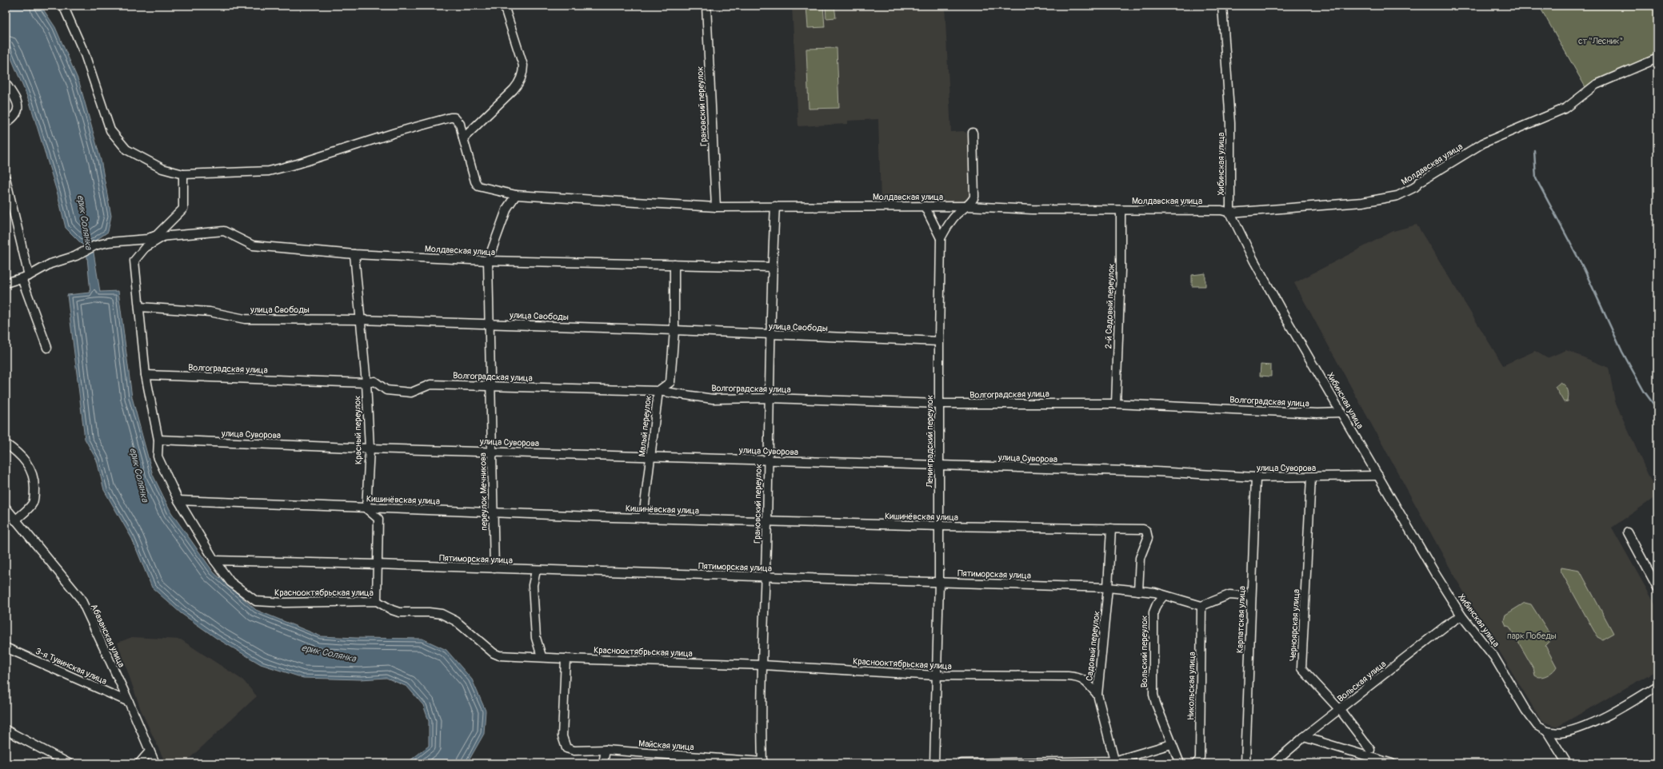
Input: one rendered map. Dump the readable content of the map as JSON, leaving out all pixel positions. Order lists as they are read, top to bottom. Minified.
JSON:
{"streets":{"street":["Грановский переулок","Хибинская улица","Молдавская улица","2-й Садовый переулок","улица Свободы","Волгоградская улица","Малый переулок","Красный переулок","улица Суворова","Ленинградский переулок","переулок Мечникова","Кишинёвская улица","Пятиморская улица","Краснооктябрьская улица","Карпатская улица","Черноярская улица","Абазанская улица","Садовый переулок","Вольский переулок","3-я Тувинская улица","Вольская улица","Никольская улица","Майская улица"]},"crossings":[["Грановский переулок","Молдавская улица"],["Грановский переулок","улица Свободы"],["Грановский переулок","Волгоградская улица"],["Грановский переулок","улица Суворова"],["Грановский переулок","Кишинёвская улица"],["Грановский переулок","Пятиморская улица"],["Грановский переулок","Краснооктябрьская улица"],["Грановский переулок","Майская улица"],["Хибинская улица","Молдавская улица"],["Хибинская улица","Волгоградская улица"],["Хибинская улица","улица Суворова"],["Хибинская улица","Вольская улица"],["Молдавская улица","2-й Садовый переулок"],["Молдавская улица","Малый переулок"],["Молдавская улица","Красный переулок"],["Молдавская улица","Ленинградский переулок"],["Молдавская улица","переулок Мечникова"],["Молдавская улица","Краснооктябрьская улица"],["2-й Садовый переулок","Волгоградская улица"],["улица Свободы","Малый переулок"],["улица Свободы","Красный переулок"],["улица Свободы","Ленинградский переулок"],["улица Свободы","переулок Мечникова"],["улица Свободы","Краснооктябрьская улица"],["Волгоградская улица","Малый переулок"],["Волгоградская улица","Красный переулок"],["Волгоградская улица","Ленинградский переулок"],["Волгоградская улица","переулок Мечникова"],["Волгоградская улица","Краснооктябрьская улица"],["Малый переулок","улица Суворова"],["Малый переулок","Кишинёвская улица"],["Красный переулок","улица Суворова"],["Красный переулок","Кишинёвская улица"],["улица Суворова","Ленинградский переулок"],["улица Суворова","переулок Мечникова"],["улица Суворова","Краснооктябрьская улица"],["улица Суворова","Карпатская улица"],["улица Суворова","Черноярская улица"],["Ленинградский переулок","Кишинёвская улица"],["Ленинградский переулок","Пятиморская улица"],["Ленинградский переулок","Краснооктябрьская улица"],["переулок Мечникова","Кишинёвская улица"],["переулок Мечникова","Пятиморская улица"],["Кишинёвская улица","Пятиморская улица"],["Кишинёвская улица","Краснооктябрьская улица"],["Кишинёвская улица","Садовый переулок"],["Пятиморская улица","Краснооктябрьская улица"],["Пятиморская улица","Садовый переулок"],["Пятиморская улица","Вольский переулок"],["Пятиморская улица","Никольская улица"],["Краснооктябрьская улица","Садовый переулок"],["Краснооктябрьская улица","Майская улица"],["Черноярская улица","Вольская улица"],["Абазанская улица","3-я Тувинская улица"]],"water":["ерик Солянка"],"parks":["ст \"Лесник\"","парк Победы"]}
